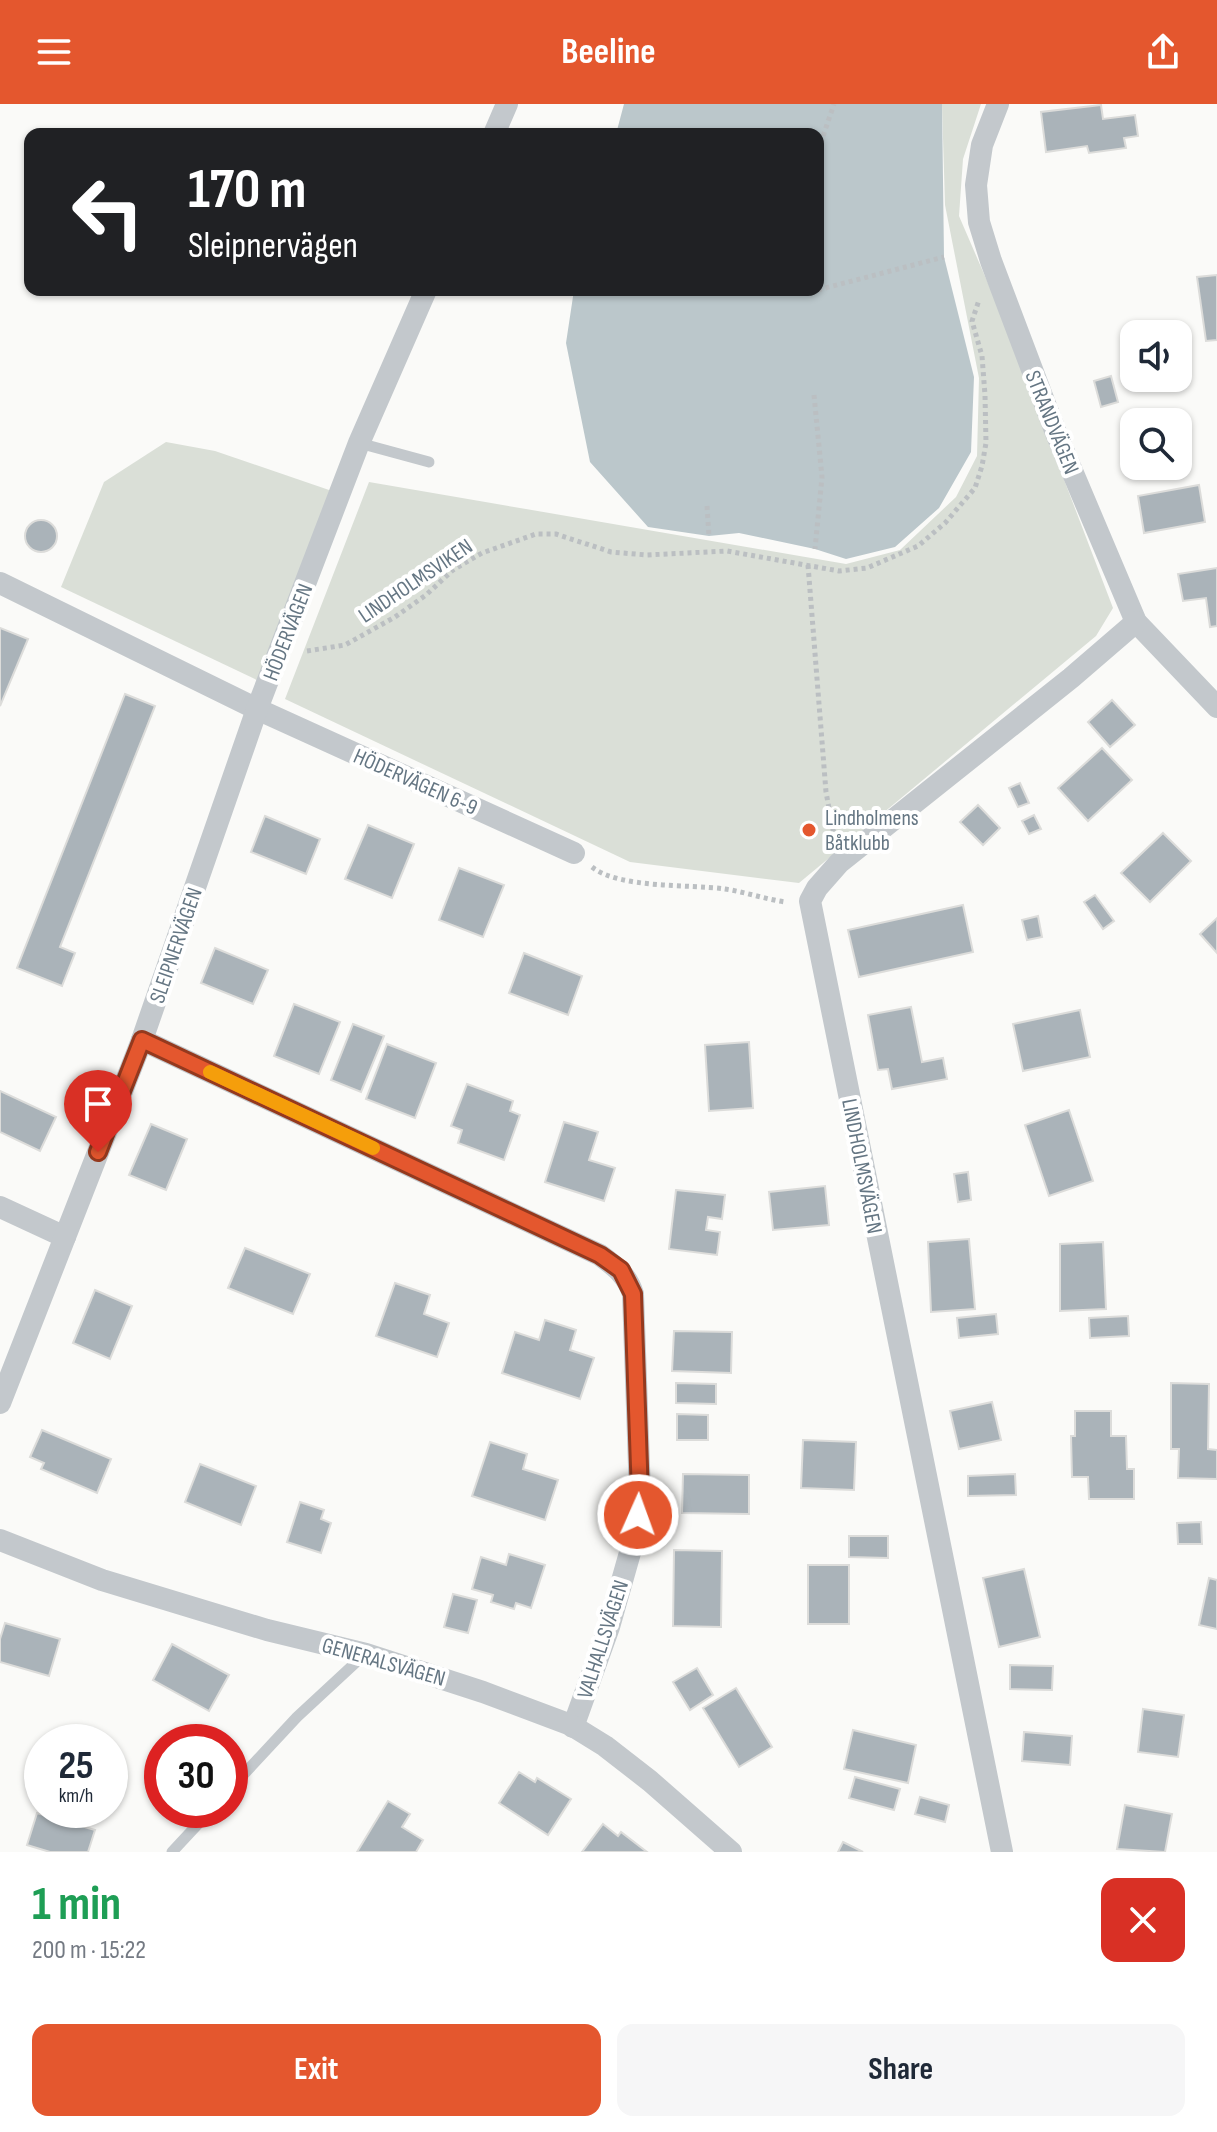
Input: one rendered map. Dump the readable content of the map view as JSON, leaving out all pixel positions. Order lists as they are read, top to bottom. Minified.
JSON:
{"streets":{"street":["STRANDVÄGEN","HÖDERVÄGEN","HÖDERVÄGEN 6-9","SLEIPNERVÄGEN","LINDHOLMSVÄGEN","VALHALLSVÄGEN","GENERALSVÄGEN"],"path":["LINDHOLMSVIKEN"]},"crossings":[["STRANDVÄGEN","LINDHOLMSVIKEN"],["LINDHOLMSVIKEN","HÖDERVÄGEN"],["HÖDERVÄGEN","HÖDERVÄGEN 6-9"],["HÖDERVÄGEN","SLEIPNERVÄGEN"],["HÖDERVÄGEN 6-9","SLEIPNERVÄGEN"],["SLEIPNERVÄGEN","VALHALLSVÄGEN"],["VALHALLSVÄGEN","GENERALSVÄGEN"]],"places":["Lindholmens Båtklubb"],"page":{"header":"Beeline","turn":["170 m","Sleipnervägen"],"speed":"25 km/h","limit":"30","heading":["1 min","200 m · 15:22"],"buttons":["Exit","Share"]}}
